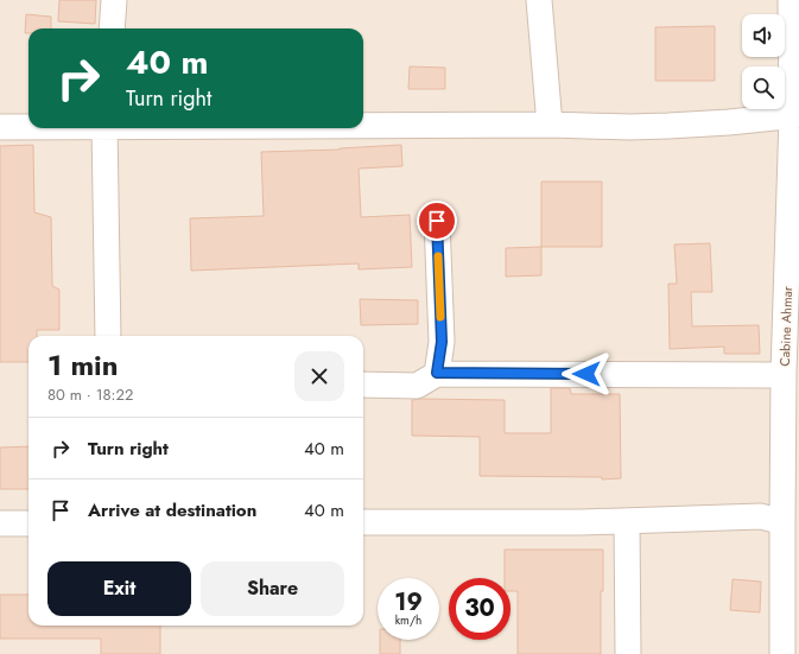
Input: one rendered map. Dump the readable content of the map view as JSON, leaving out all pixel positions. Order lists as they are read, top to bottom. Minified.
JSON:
{"streets":{"street":["Cabine Ahmar"]},"page":{"turn":["40 m","Turn right"],"heading":["1 min","80 m · 18:22"],"list":[{"name":"Turn right","value":"40 m"},{"name":"Arrive at destination","value":"40 m"}],"buttons":["Exit","Share"],"speed":"19 km/h","limit":"30"}}
